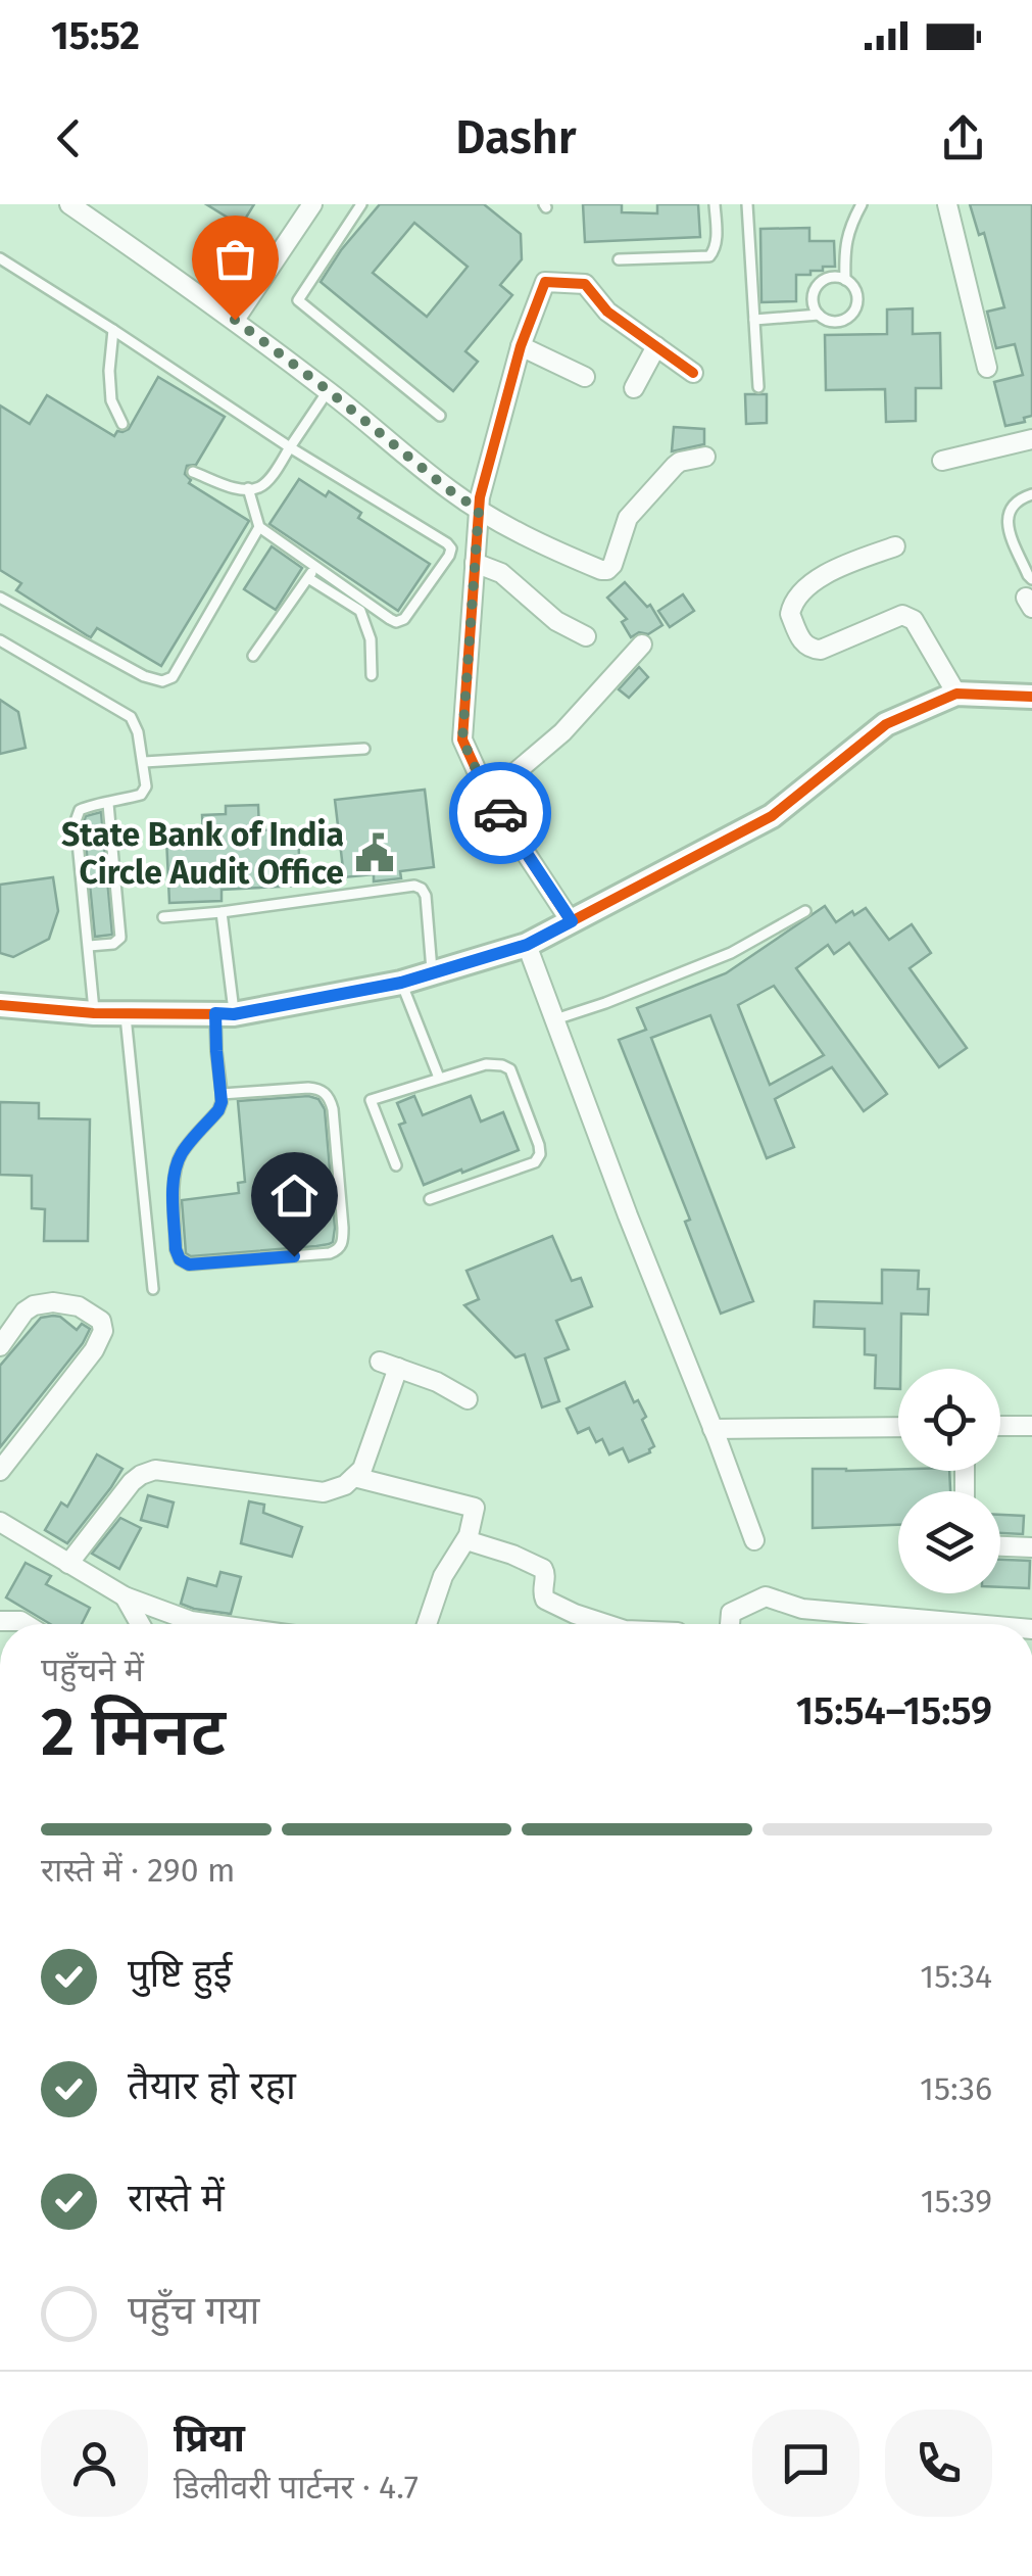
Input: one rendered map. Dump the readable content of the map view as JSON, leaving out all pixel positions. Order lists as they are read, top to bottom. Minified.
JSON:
{"places":{"public building":["State Bank of India Circle Audit Office"]},"page":{"status":"15:52","header":"Dashr","heading":["2 मिनट","पहुँचने में","15:54–15:59"],"panel":["प्रिया","डिलीवरी पार्टनर · 4.7"],"bar":"रास्ते में · 290 m","list":[["पुष्टि हुई","15:34"],["तैयार हो रहा","15:36"],["रास्ते में","15:39"],"पहुँच गया"]}}
